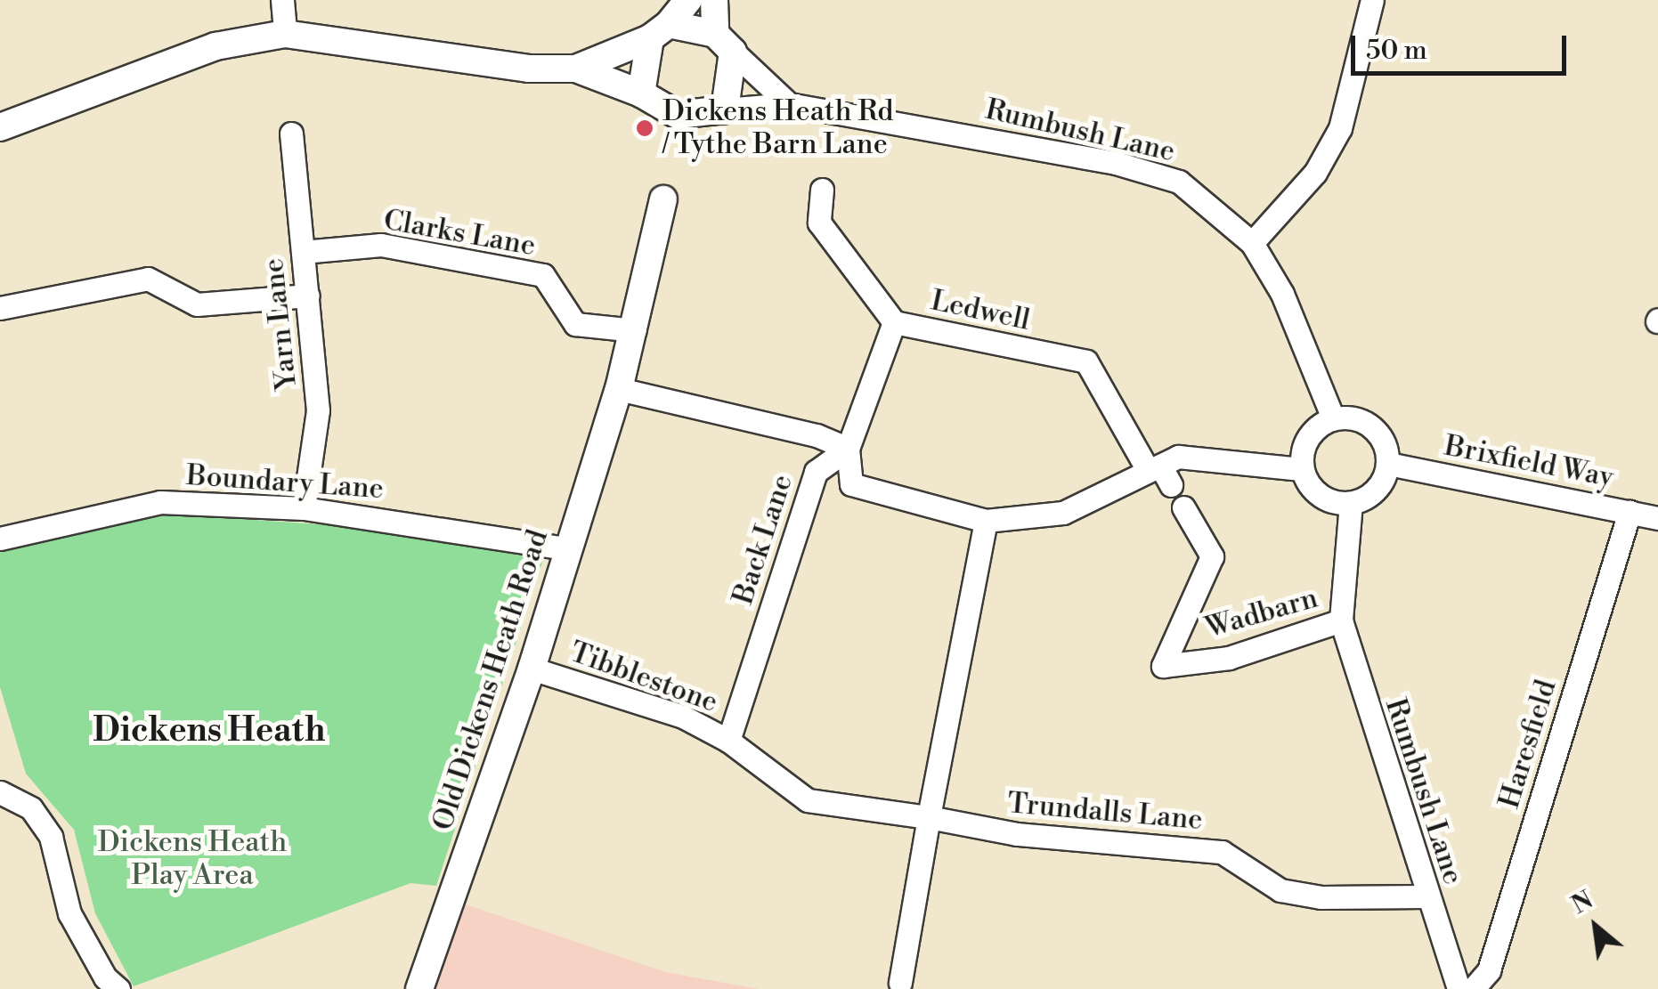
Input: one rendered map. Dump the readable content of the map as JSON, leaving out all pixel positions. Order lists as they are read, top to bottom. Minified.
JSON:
{"streets":{"street":["Rumbush Lane","Clarks Lane","Ledwell","Yarn Lane","Brixfield Way","Boundary Lane","Back Lane","Wadbarn","Tibblestone","Old Dickens Heath Road","Haresfield","Trundalls Lane"]},"crossings":[["Rumbush Lane","Brixfield Way"],["Rumbush Lane","Wadbarn"],["Rumbush Lane","Trundalls Lane"],["Clarks Lane","Yarn Lane"],["Clarks Lane","Old Dickens Heath Road"],["Yarn Lane","Boundary Lane"],["Brixfield Way","Haresfield"],["Boundary Lane","Old Dickens Heath Road"],["Back Lane","Tibblestone"],["Tibblestone","Old Dickens Heath Road"],["Tibblestone","Trundalls Lane"]],"districts":["Dickens Heath"],"parks":["Dickens Heath Play Area"],"places":["Dickens Heath Rd / Tythe Barn Lane"],"scale_bar":"50 m","north":"top left"}
